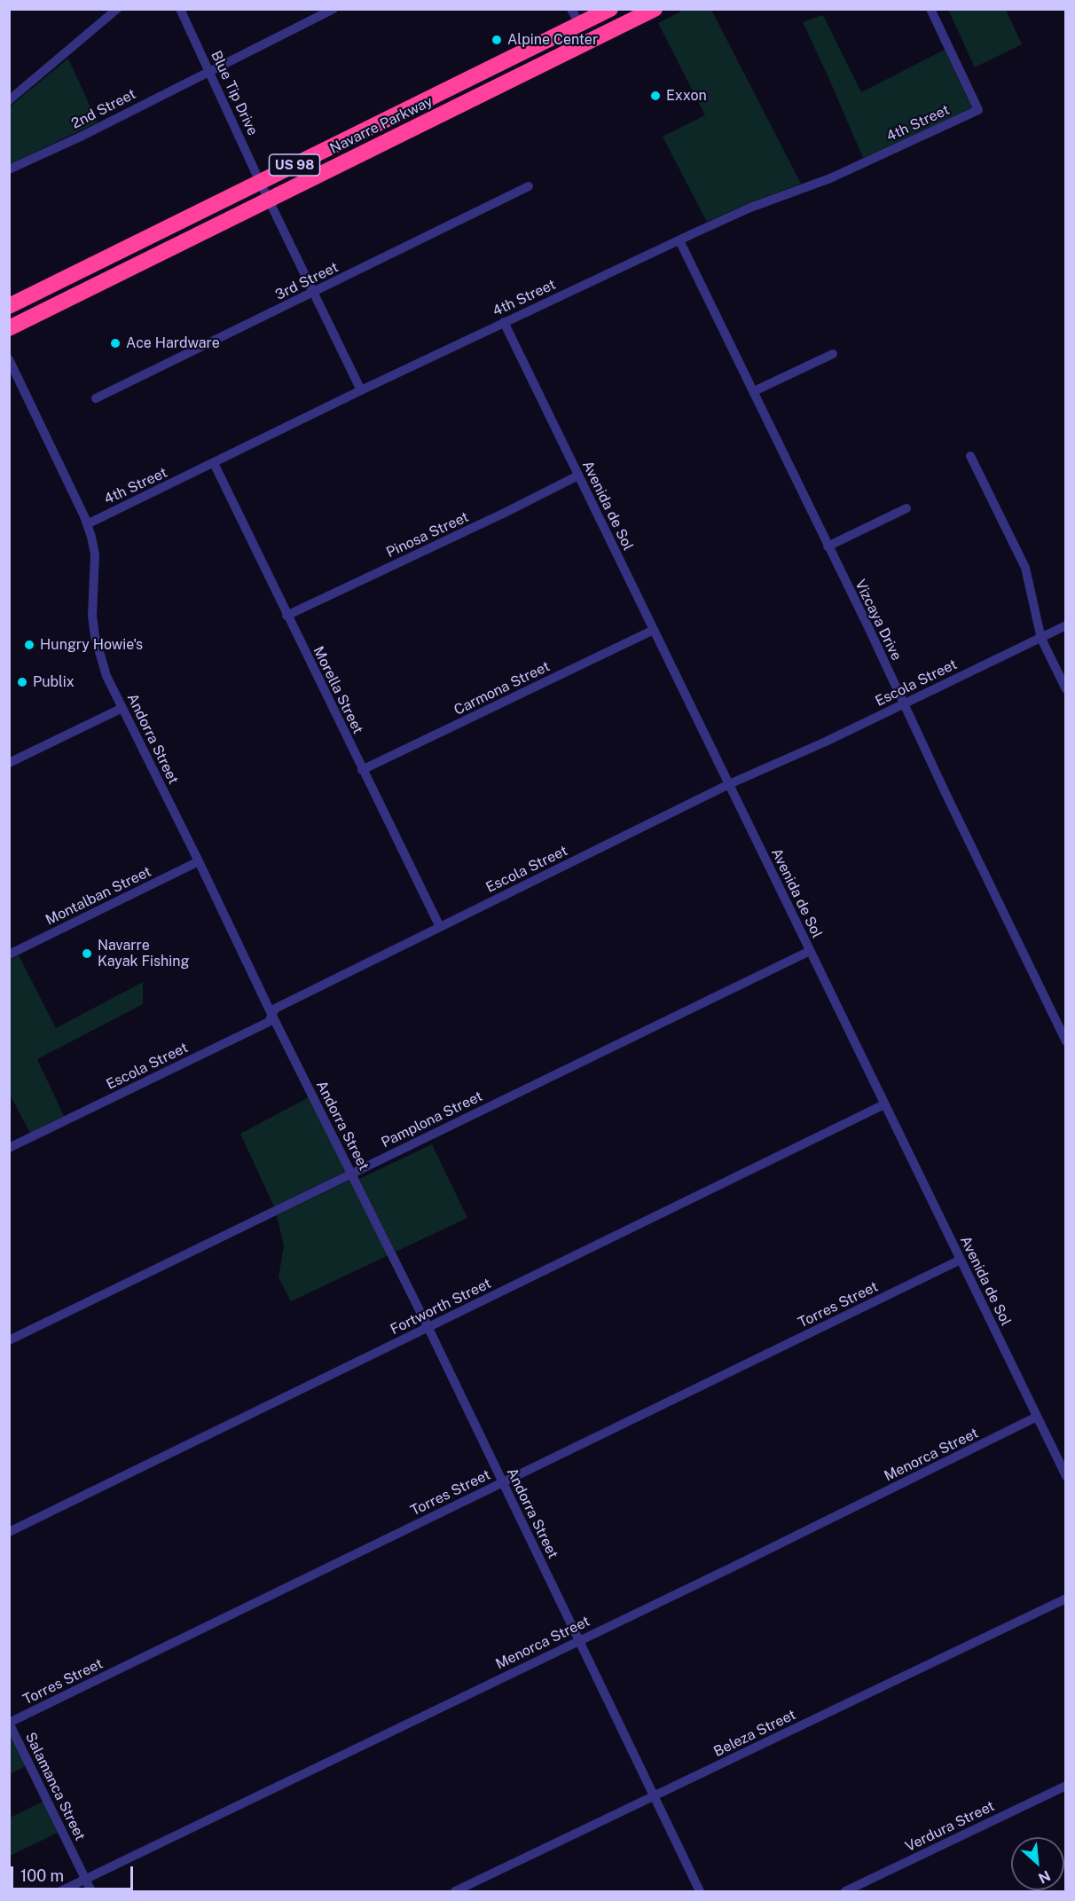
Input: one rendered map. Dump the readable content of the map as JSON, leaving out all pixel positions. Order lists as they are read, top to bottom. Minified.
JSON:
{"streets":{"highway":["Navarre Parkway","US 98"],"street":["Blue Tip Drive","2nd Street","4th Street","3rd Street","Avenida de Sol","Pinosa Street","Vizcaya Drive","Escola Street","Carmona Street","Morella Street","Andorra Street","Montalban Street","Pamplona Street","Torres Street","Fortworth Street","Menorca Street","Beleza Street","Salamanca Street","Verdura Street"]},"crossings":[["Blue Tip Drive","2nd Street"],["Blue Tip Drive","4th Street"],["Blue Tip Drive","Navarre Parkway"],["Blue Tip Drive","3rd Street"],["4th Street","Avenida de Sol"],["4th Street","Vizcaya Drive"],["4th Street","Morella Street"],["4th Street","Andorra Street"],["Avenida de Sol","Pinosa Street"],["Avenida de Sol","Escola Street"],["Avenida de Sol","Carmona Street"],["Avenida de Sol","Pamplona Street"],["Avenida de Sol","Torres Street"],["Avenida de Sol","Fortworth Street"],["Avenida de Sol","Menorca Street"],["Pinosa Street","Morella Street"],["Vizcaya Drive","Escola Street"],["Escola Street","Morella Street"],["Escola Street","Andorra Street"],["Carmona Street","Morella Street"],["Andorra Street","Montalban Street"],["Andorra Street","Pamplona Street"],["Andorra Street","Torres Street"],["Andorra Street","Fortworth Street"],["Andorra Street","Menorca Street"],["Andorra Street","Beleza Street"],["Torres Street","Salamanca Street"],["Menorca Street","Salamanca Street"]],"places":["Alpine Center","Exxon","Ace Hardware","Hungry Howie's","Publix","Navarre Kayak Fishing"],"scale_bar":"100 m","north":"bottom right"}
